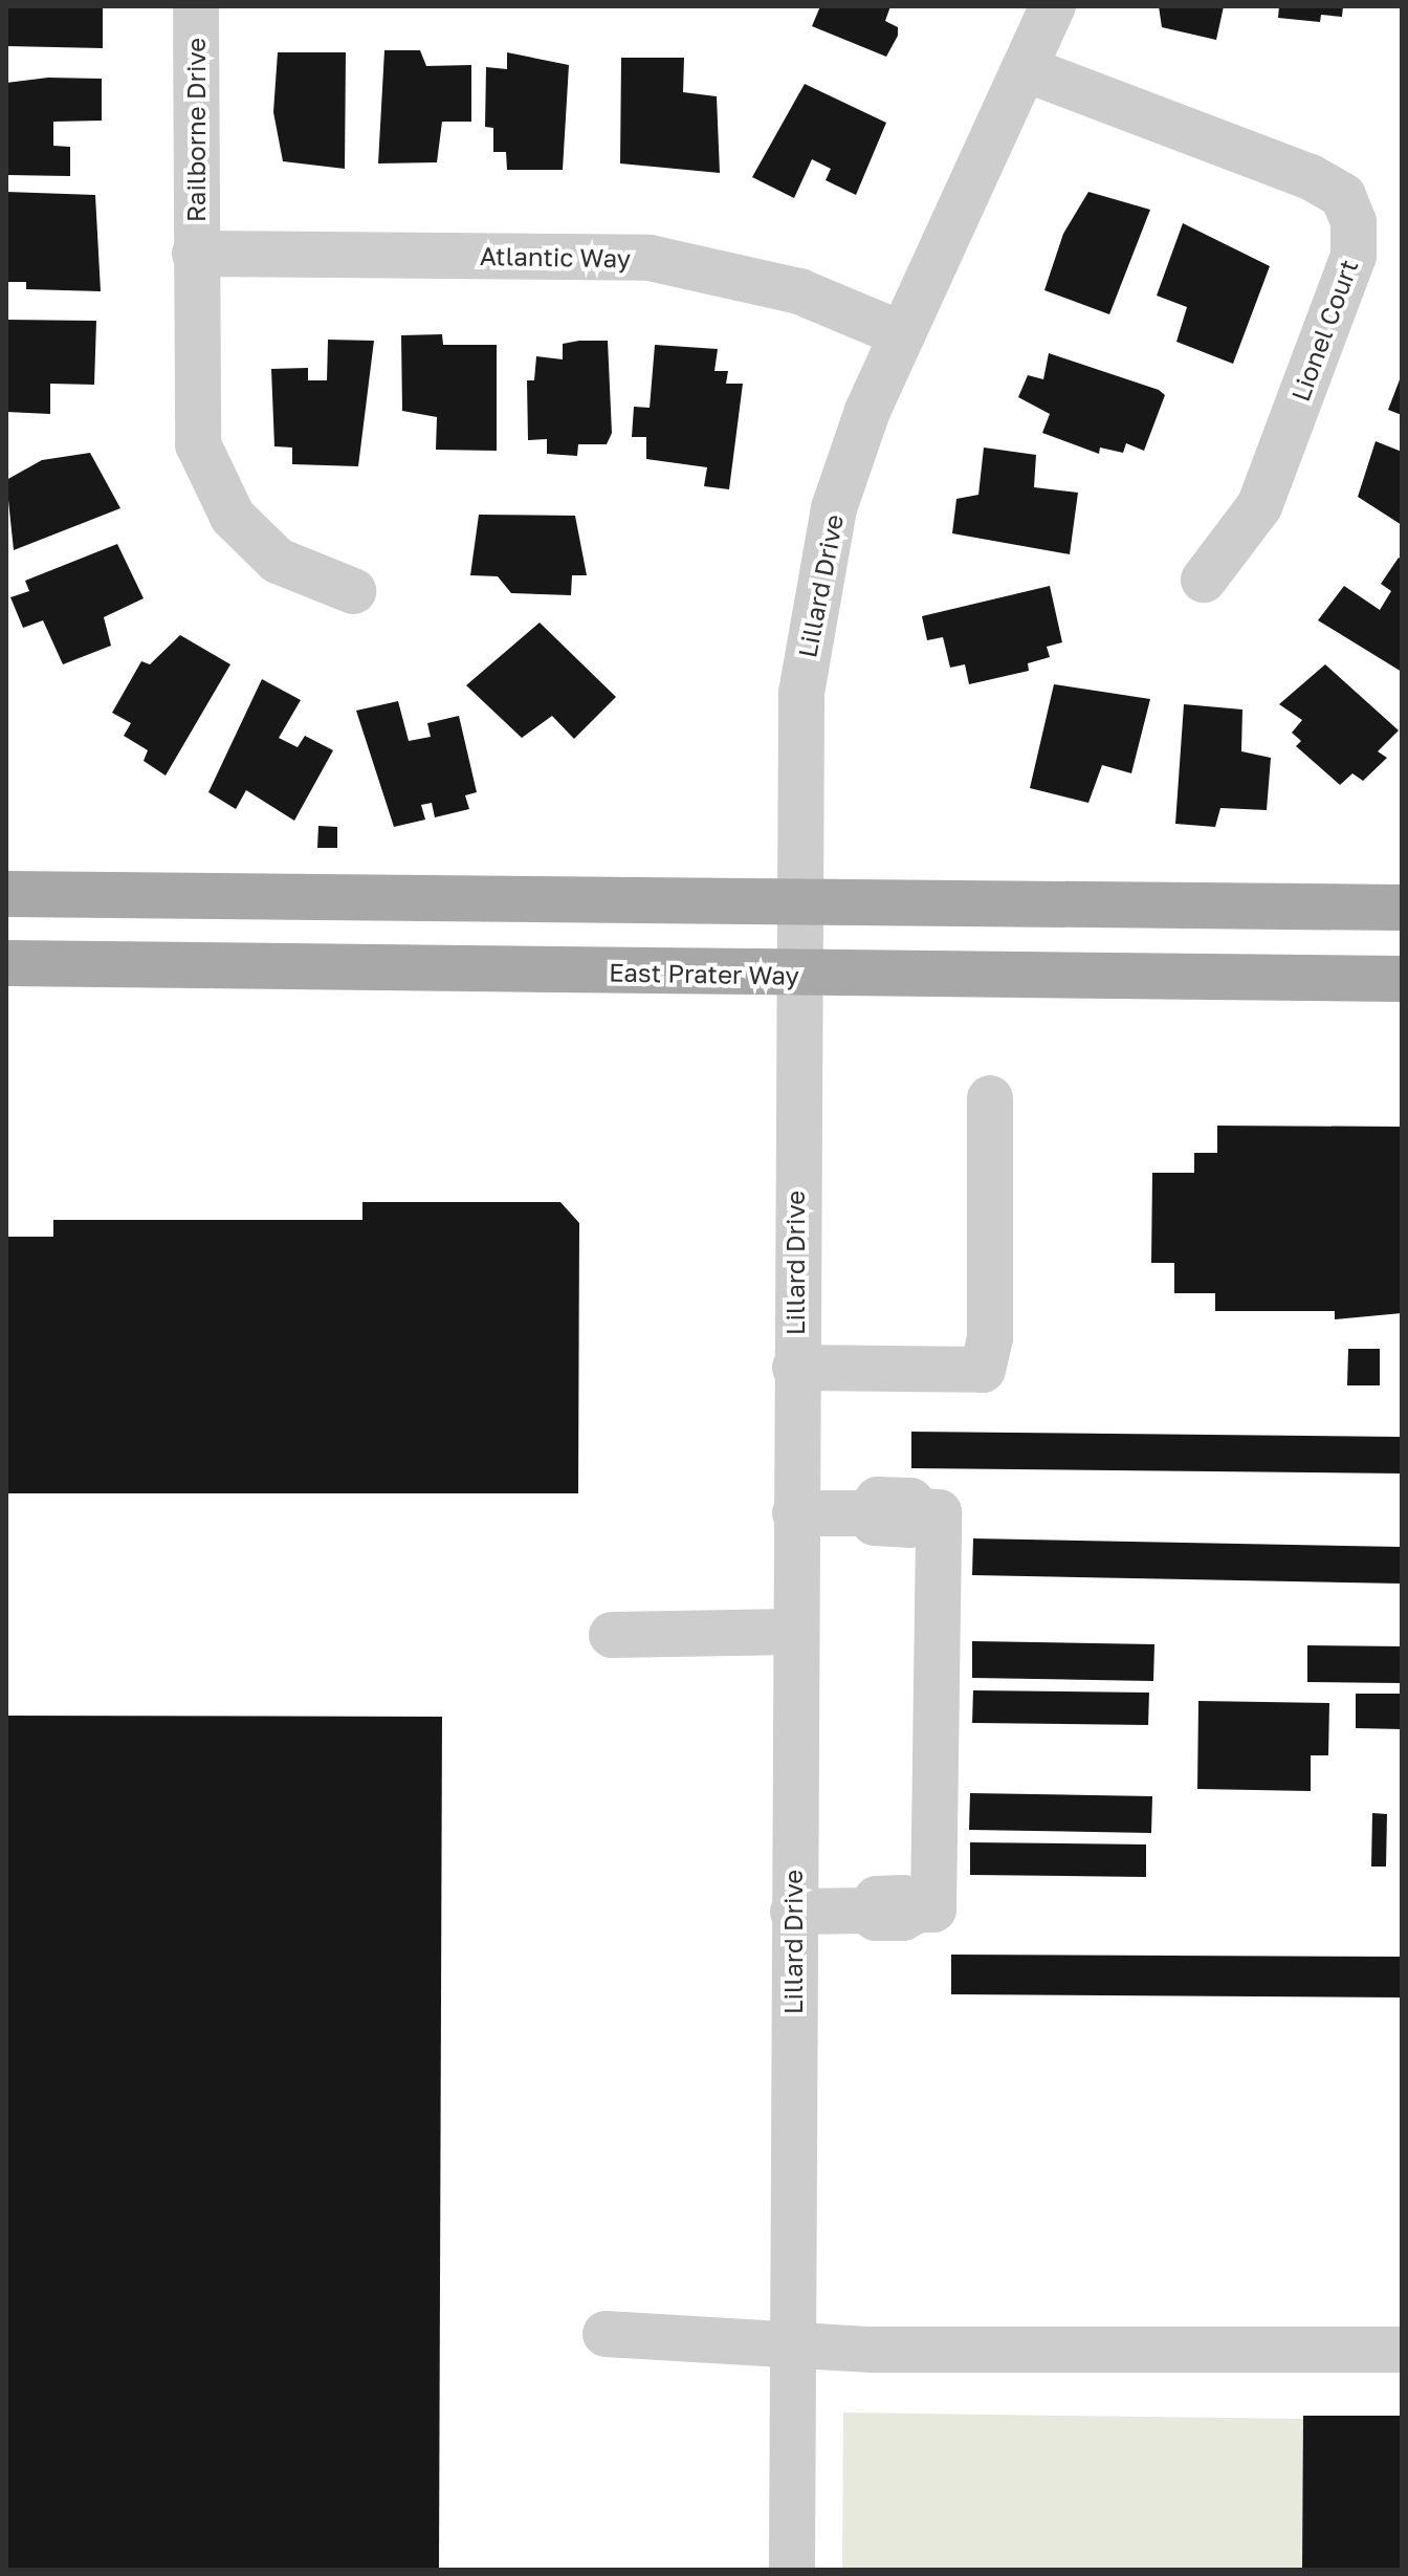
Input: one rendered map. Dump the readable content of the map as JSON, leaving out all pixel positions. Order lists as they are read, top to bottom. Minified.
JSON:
{"streets":{"main road":["East Prater Way"],"street":["Railborne Drive","Atlantic Way","Lionel Court","Lillard Drive"]},"crossings":[["Railborne Drive","Atlantic Way"],["Atlantic Way","Lillard Drive"],["Lionel Court","Lillard Drive"],["Lillard Drive","East Prater Way"]]}
